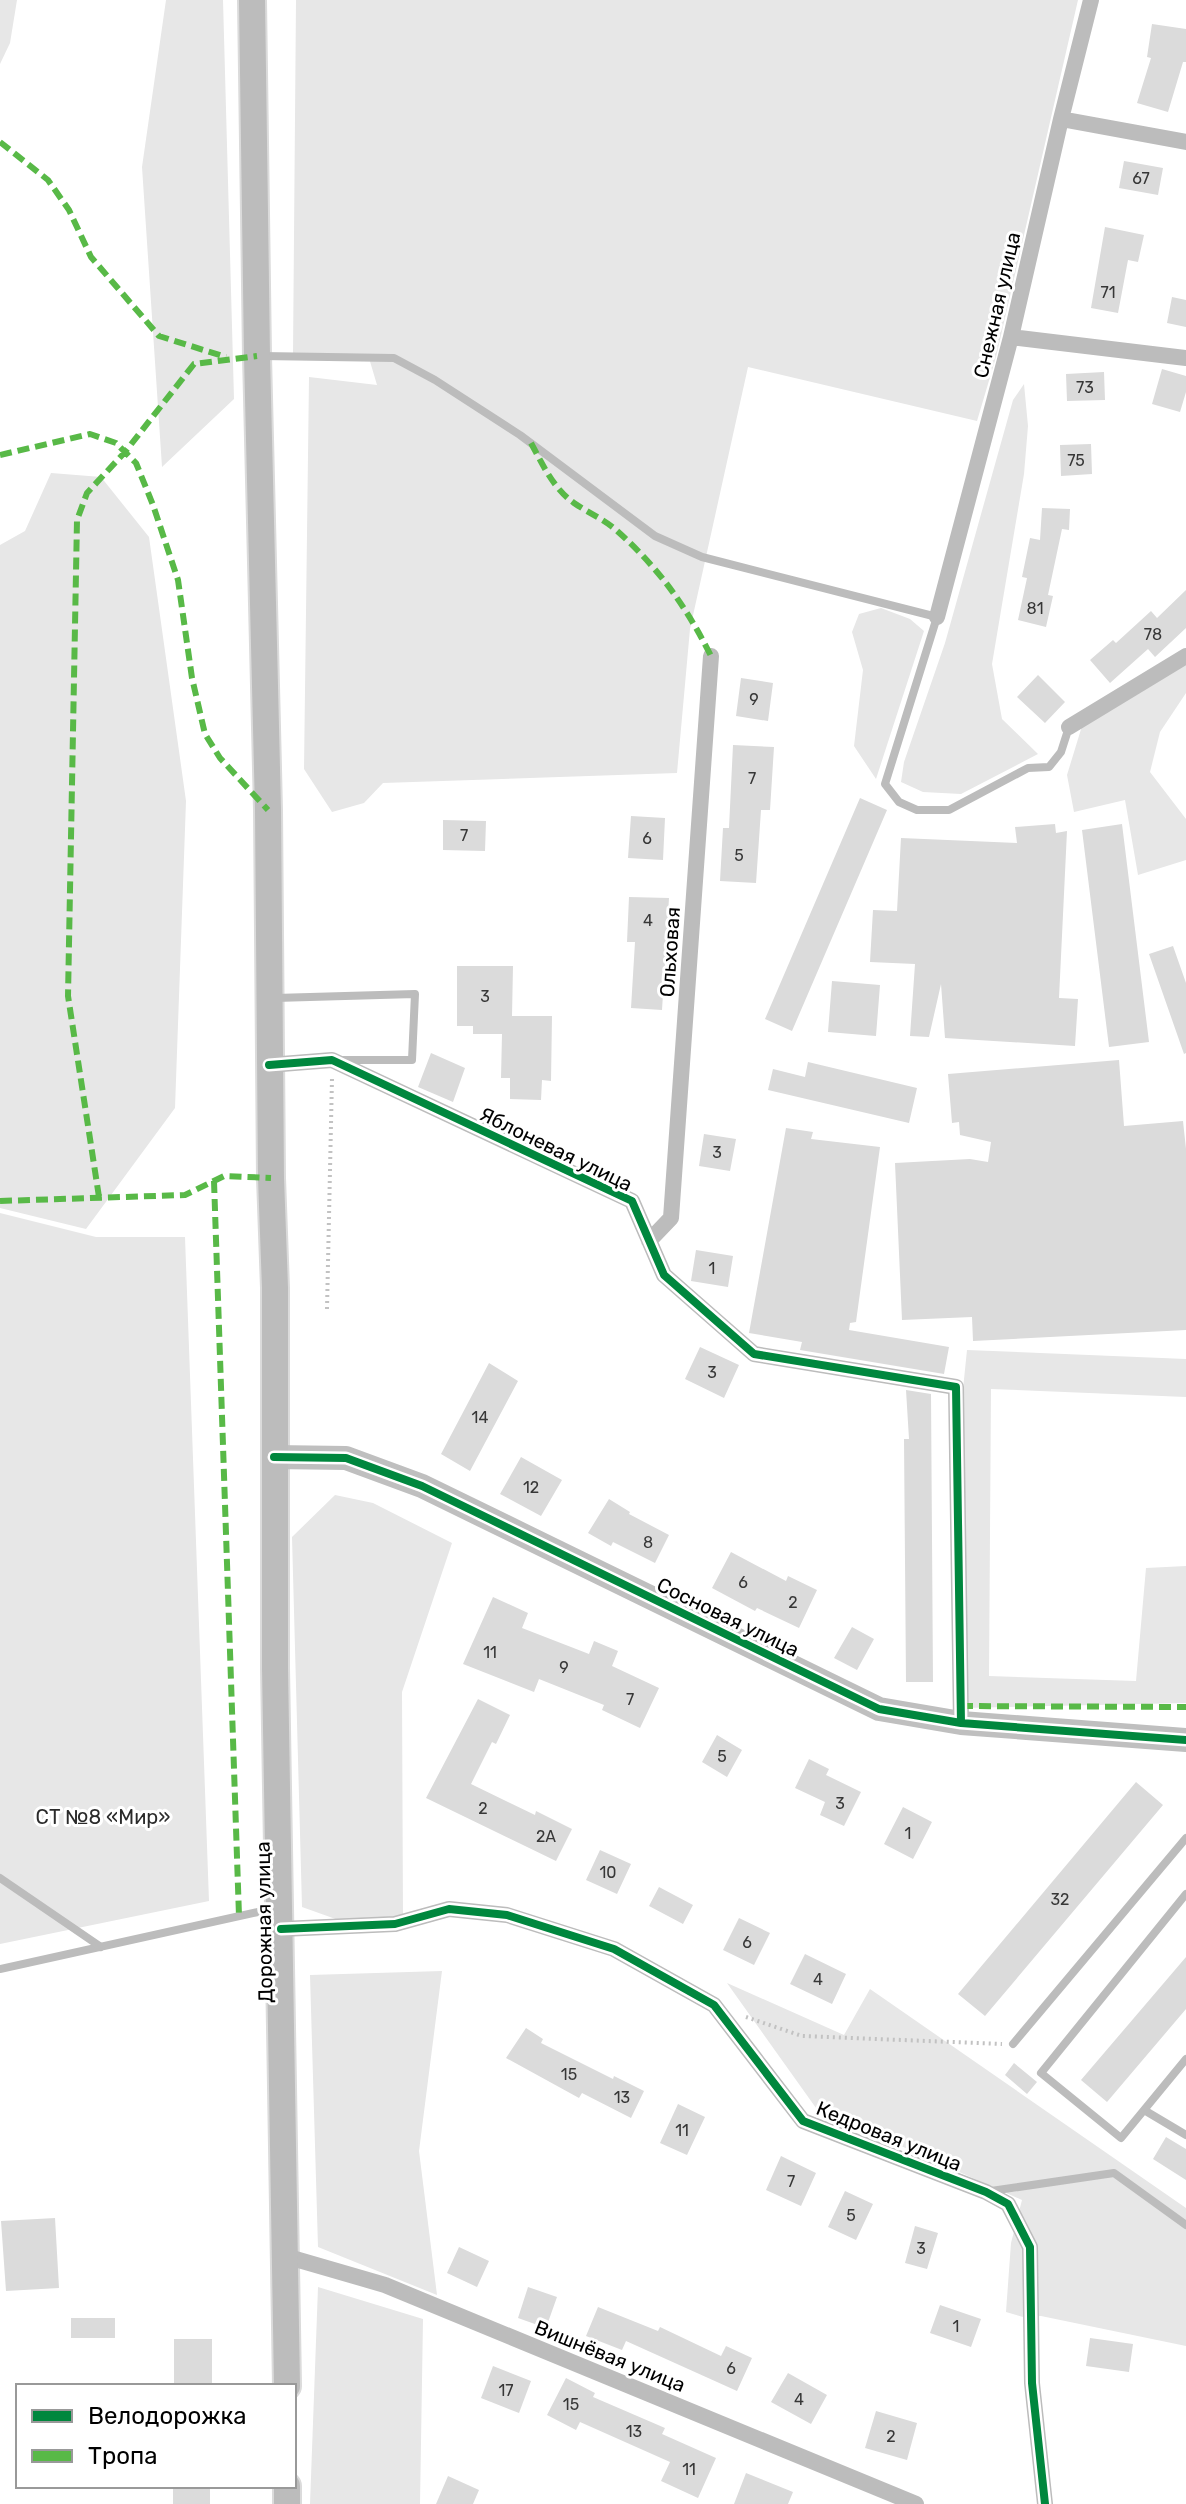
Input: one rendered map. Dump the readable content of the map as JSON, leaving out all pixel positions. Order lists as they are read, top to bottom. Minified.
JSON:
{"streets":{"main road":["Дорожная улица"],"street":["Снежная улица","Ольховая","Яблоневая улица","Сосновая улица","Кедровая улица","Вишнёвая улица"]},"crossings":[["Ольховая","Яблоневая улица"],["Яблоневая улица","Сосновая улица"],["Яблоневая улица","Дорожная улица"],["Сосновая улица","Дорожная улица"],["Дорожная улица","Кедровая улица"],["Дорожная улица","Вишнёвая улица"]],"parks":["СТ №8 «Мир»"],"house_numbers":["67","71","73","75","81","78","9","7","7","6","5","4","3","3","1","3","14","12","8","6","2","11","9","7","5","3","2","1","2А","10","32","6","4","15","13","11","7","5","3","1","6","17","4","15","13","2","11"],"legend":["Велодорожка","Тропа"]}
